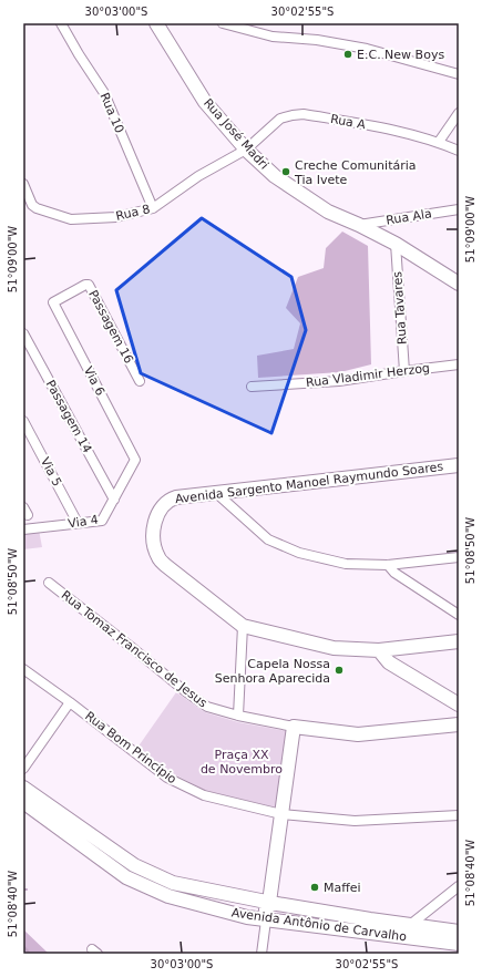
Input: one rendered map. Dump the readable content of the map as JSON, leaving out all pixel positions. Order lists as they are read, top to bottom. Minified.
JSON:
{"streets":{"street":["Rua 10","Rua A","Rua José Madri","Rua 8","Rua Ala","Rua Tavares","Passagem 16","Rua Vladimir Herzog","Via 6","Passagem 14","Via 5","Avenida Sargento Manoel Raymundo Soares","Via 4","Rua Tomaz Francisco de Jesus","Rua Bom Princípio","Avenida Antônio de Carvalho"]},"crossings":[["Rua 10","Rua 8"],["Rua A","Rua José Madri"],["Rua A","Rua 8"],["Rua José Madri","Rua 8"],["Rua José Madri","Rua Ala"],["Rua José Madri","Rua Tavares"],["Rua Tavares","Rua Vladimir Herzog"],["Passagem 16","Via 6"],["Via 6","Via 4"],["Passagem 14","Via 4"],["Via 5","Via 4"]],"parks":["Praça XX de Novembro"],"places":["E.C. New Boys","Creche Comunitária Tia Ivete","Capela Nossa Senhora Aparecida","Maffei"],"coordinates":["30°03'00\"S","30°02'55\"S","51°09'00\"W","51°08'50\"W","51°08'40\"W"]}
